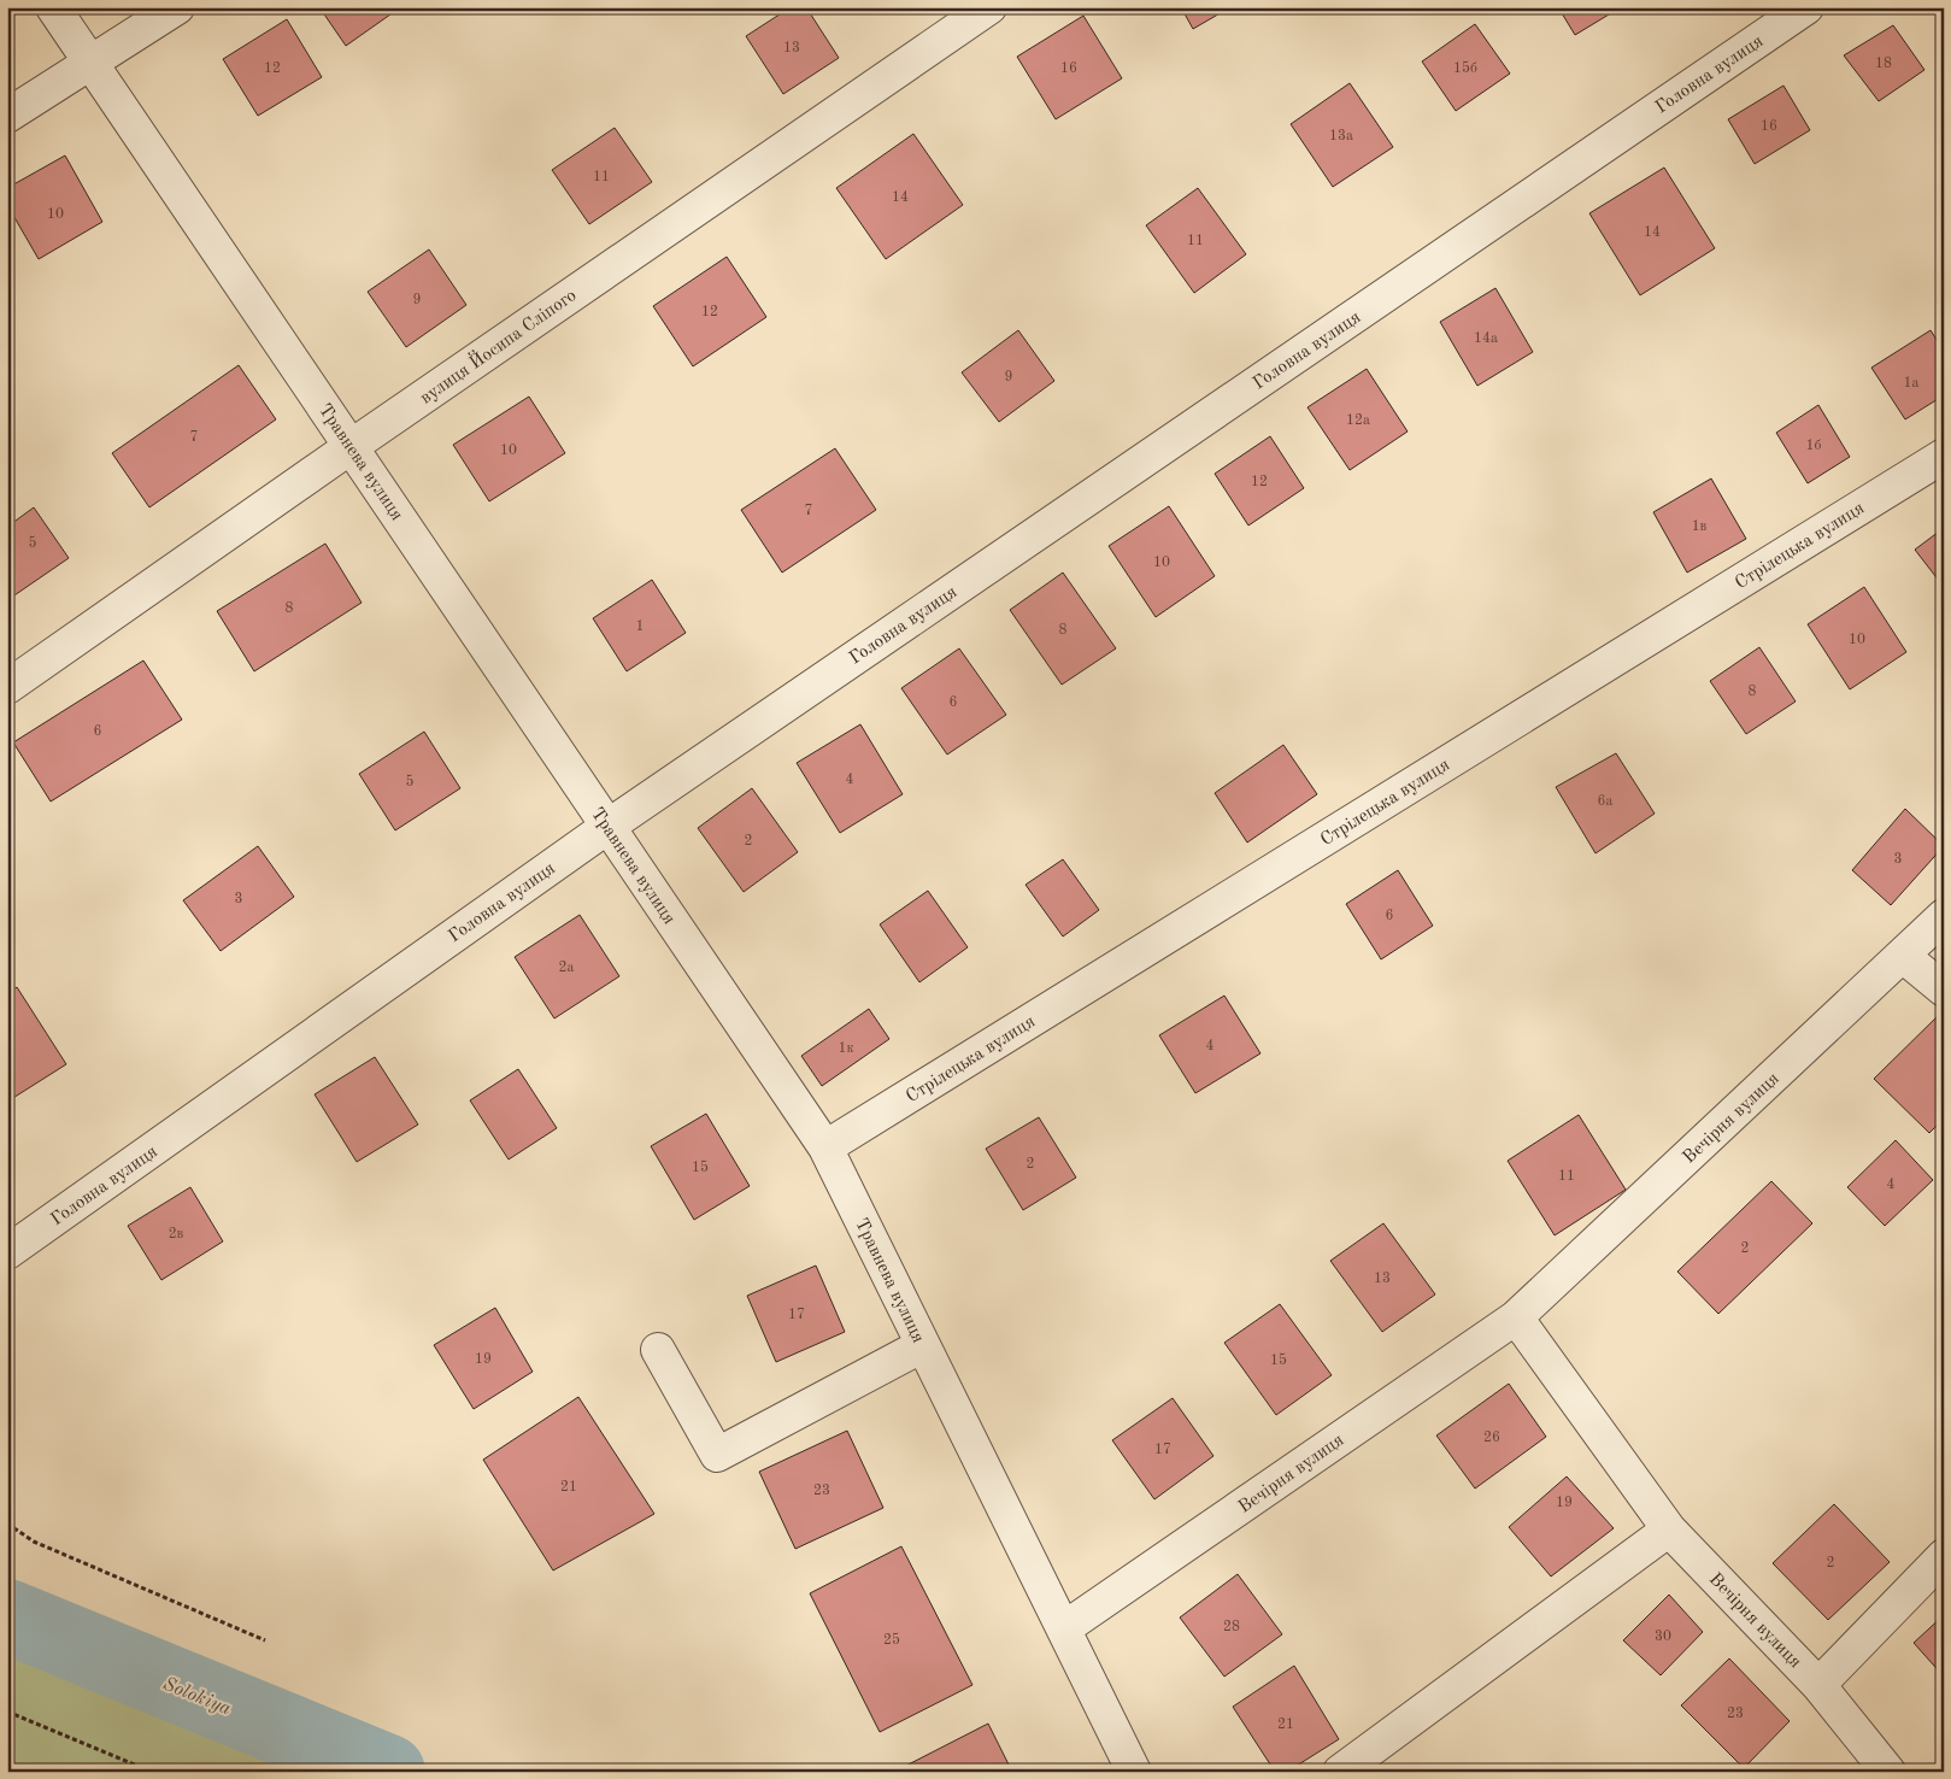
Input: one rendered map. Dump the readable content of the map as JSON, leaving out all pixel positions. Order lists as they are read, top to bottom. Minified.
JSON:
{"streets":{"street":["Головна вулиця","вулиця Йосипа Сліпого","Травнева вулиця","Стрілецька вулиця","Вечірня вулиця"]},"crossings":[["Головна вулиця","Травнева вулиця"],["вулиця Йосипа Сліпого","Травнева вулиця"],["Травнева вулиця","Стрілецька вулиця"],["Травнева вулиця","Вечірня вулиця"]],"water":["Solokiya"],"house_numbers":["13","18","12","16","15б","16","13а","11","14","10","14","11","9","12","14а","9","1а","12а","7","1б","10","12","7","1в","5","10","8","1","8","10","8","6","6","4","5","6а","2","3","3","6","2а","4","1к","2","15","11","4","2в","2","13","17","19","15","26","17","21","23","19","2","28","30","25","23","21"]}
